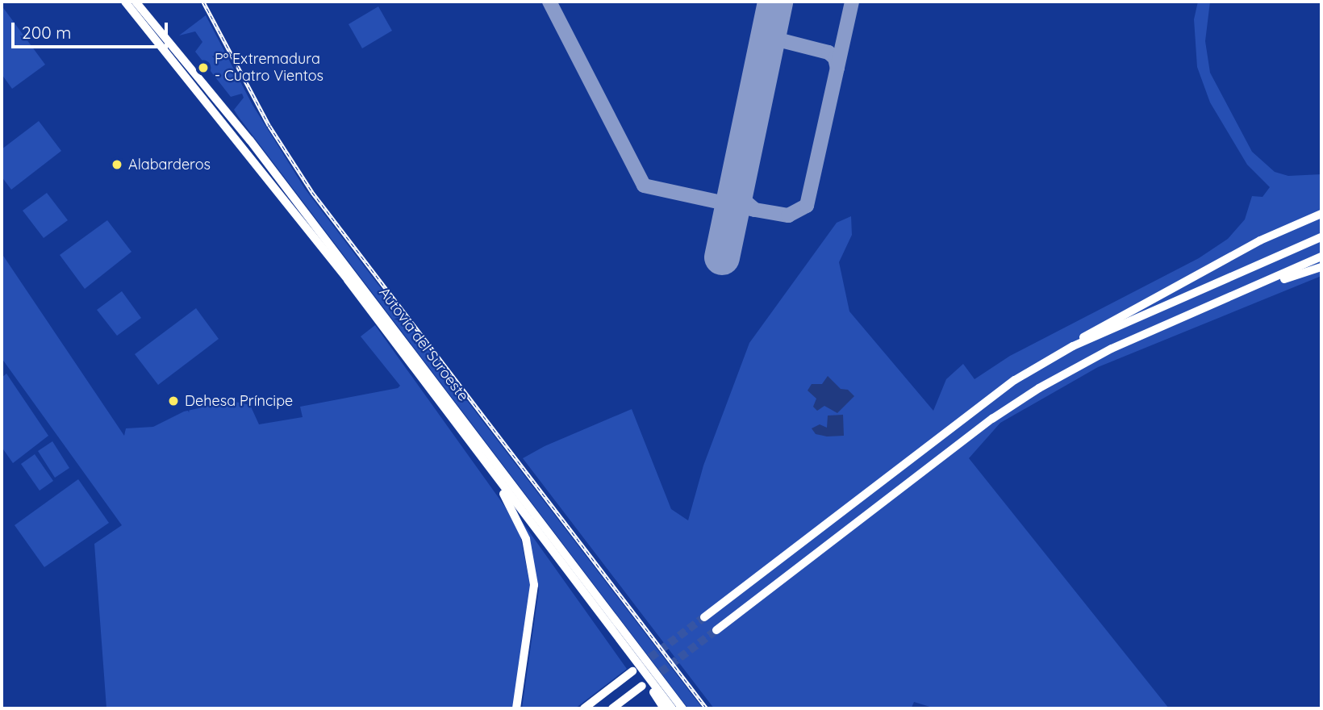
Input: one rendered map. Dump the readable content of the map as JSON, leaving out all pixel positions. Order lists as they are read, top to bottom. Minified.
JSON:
{"streets":{"highway":["Autovía del Suroeste"]},"places":["Pº Extremadura - Cuatro Vientos","Alabarderos","Dehesa Príncipe"],"scale_bar":"200 m"}
